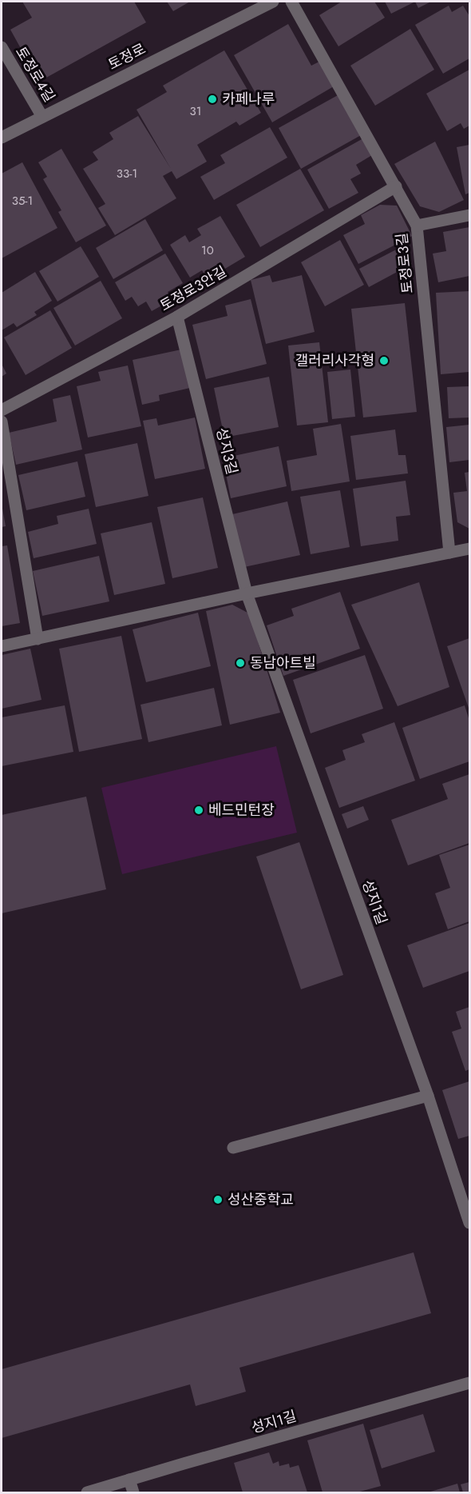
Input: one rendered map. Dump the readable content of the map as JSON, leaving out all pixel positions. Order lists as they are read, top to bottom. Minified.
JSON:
{"streets":{"street":["토정로","토정로4길","토정로3길","토정로3안길","성지3길","성지1길"]},"crossings":[["토정로","토정로4길"],["토정로3길","토정로3안길"],["토정로3안길","성지3길"],["성지3길","성지1길"]],"places":["카페나루","갤러리사각형","동남아트빌","베드민턴장","성산중학교"],"house_numbers":["31","33-1","35-1","10"]}
